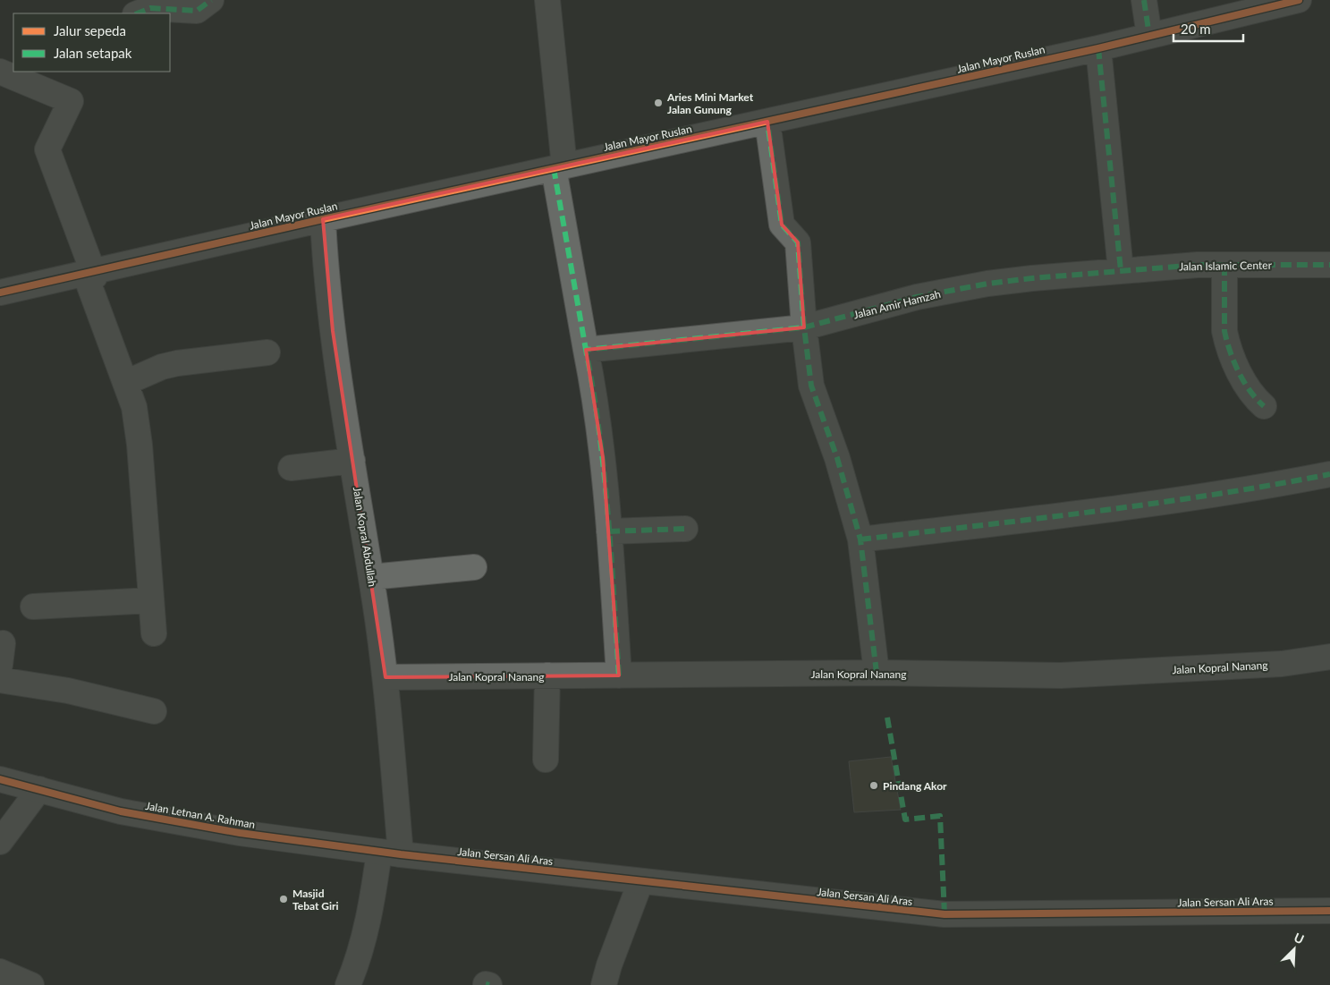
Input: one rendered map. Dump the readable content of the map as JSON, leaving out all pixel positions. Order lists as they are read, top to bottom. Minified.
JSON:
{"streets":{"street":["Jalan Mayor Ruslan","Jalan Islamic Center","Jalan Amir Hamzah","Jalan Kopral Abdullah","Jalan Kopral Nanang","Jalan Letnan A. Rahman","Jalan Sersan Ali Aras"]},"crossings":[["Jalan Mayor Ruslan","Jalan Kopral Abdullah"],["Jalan Islamic Center","Jalan Amir Hamzah"],["Jalan Kopral Abdullah","Jalan Kopral Nanang"],["Jalan Kopral Abdullah","Jalan Letnan A. Rahman"],["Jalan Kopral Abdullah","Jalan Sersan Ali Aras"],["Jalan Letnan A. Rahman","Jalan Sersan Ali Aras"]],"places":["Aries Mini Market Jalan Gunung","Pindang Akor","Masjid Tebat Giri"],"legend":["Jalur sepeda","Jalan setapak"],"scale_bar":"20 m","north":"top right"}
